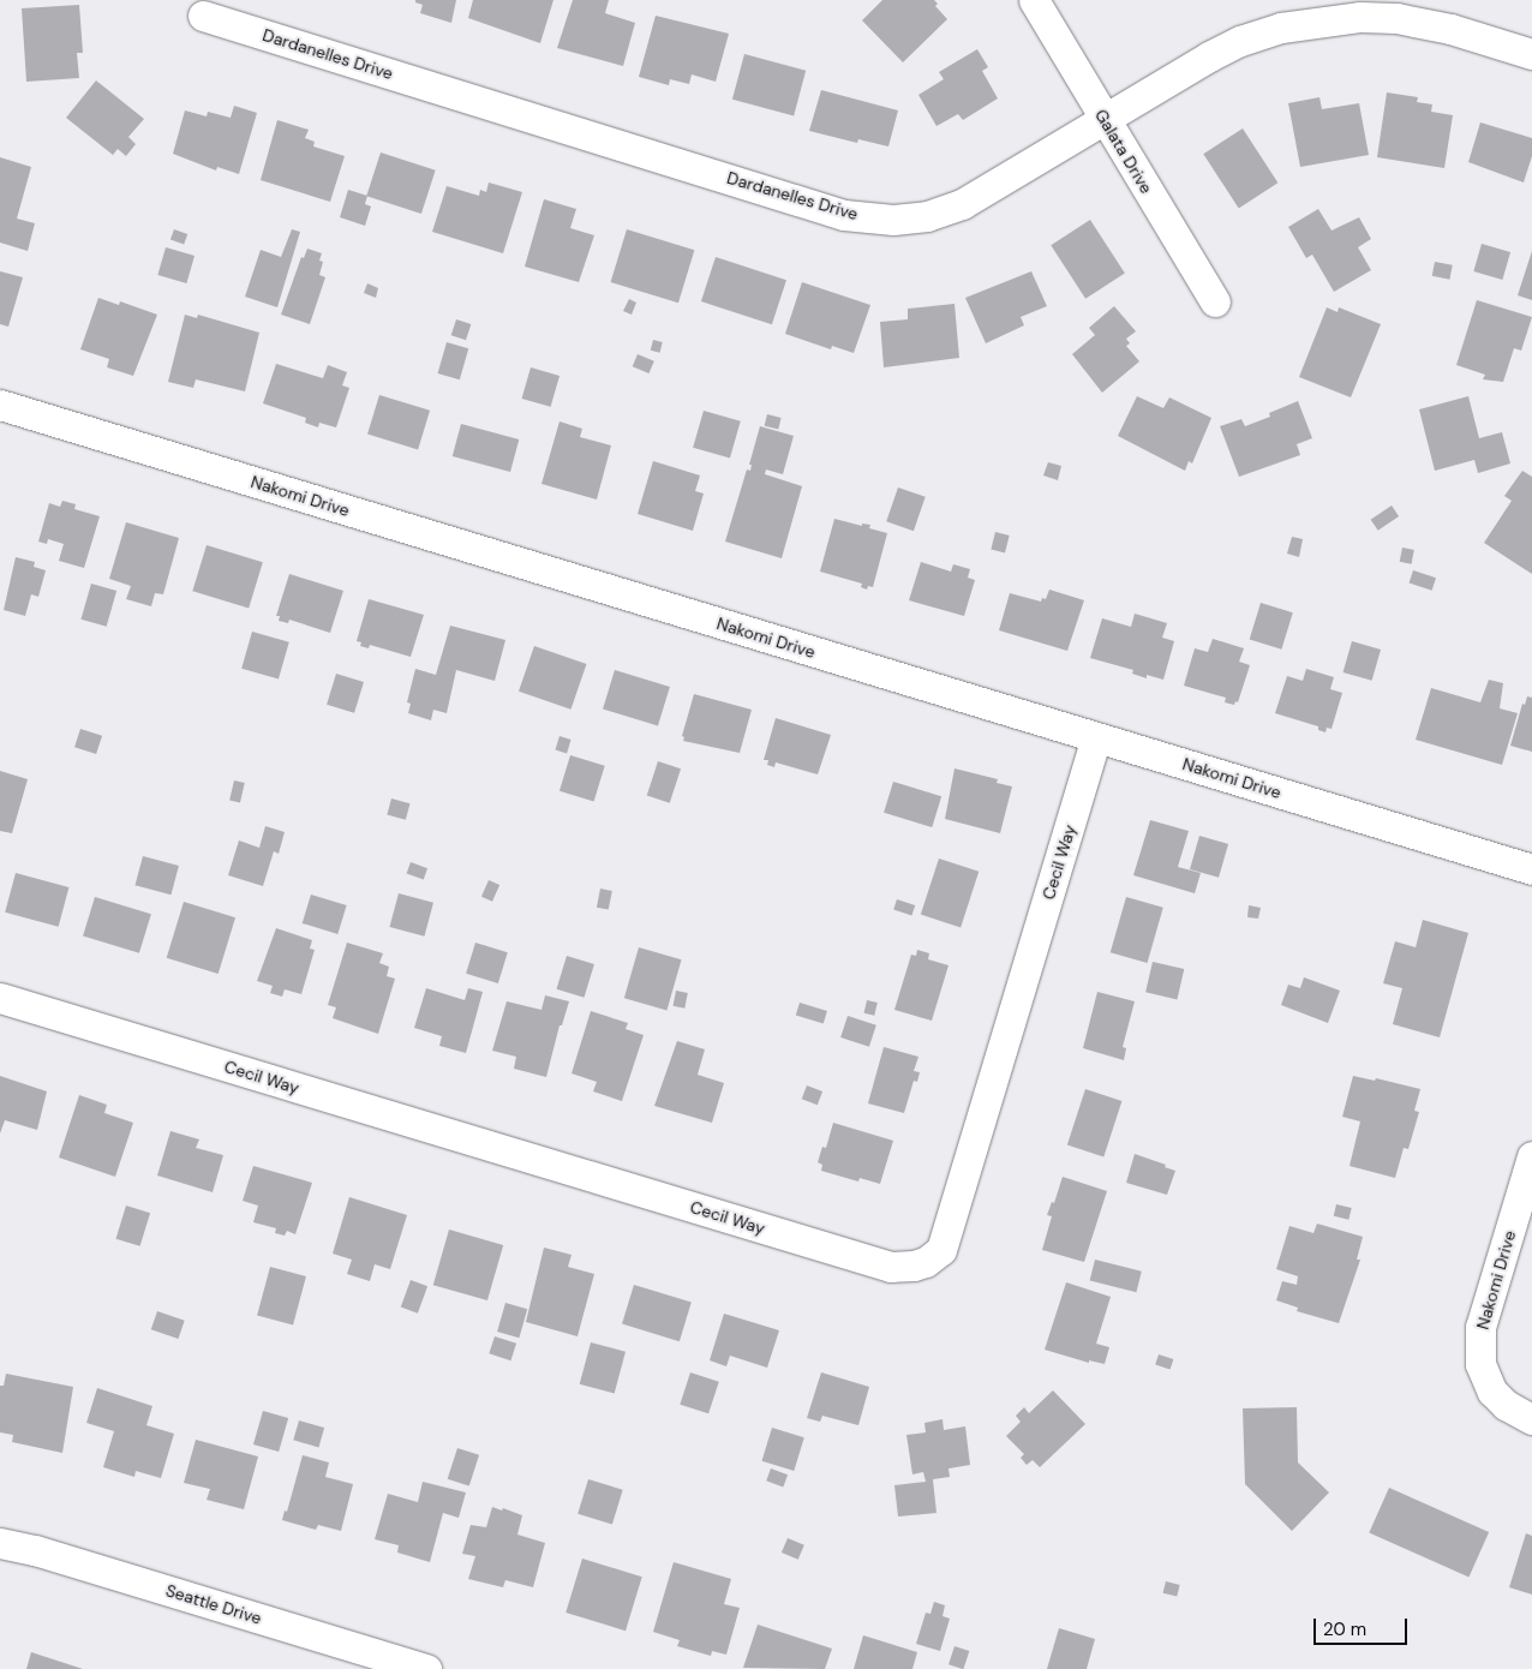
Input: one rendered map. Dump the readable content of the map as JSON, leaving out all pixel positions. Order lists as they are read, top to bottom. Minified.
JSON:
{"streets":{"street":["Dardanelles Drive","Galata Drive","Nakomi Drive","Cecil Way","Seattle Drive"]},"crossings":[["Dardanelles Drive","Galata Drive"],["Nakomi Drive","Cecil Way"]],"scale_bar":"20 m"}
